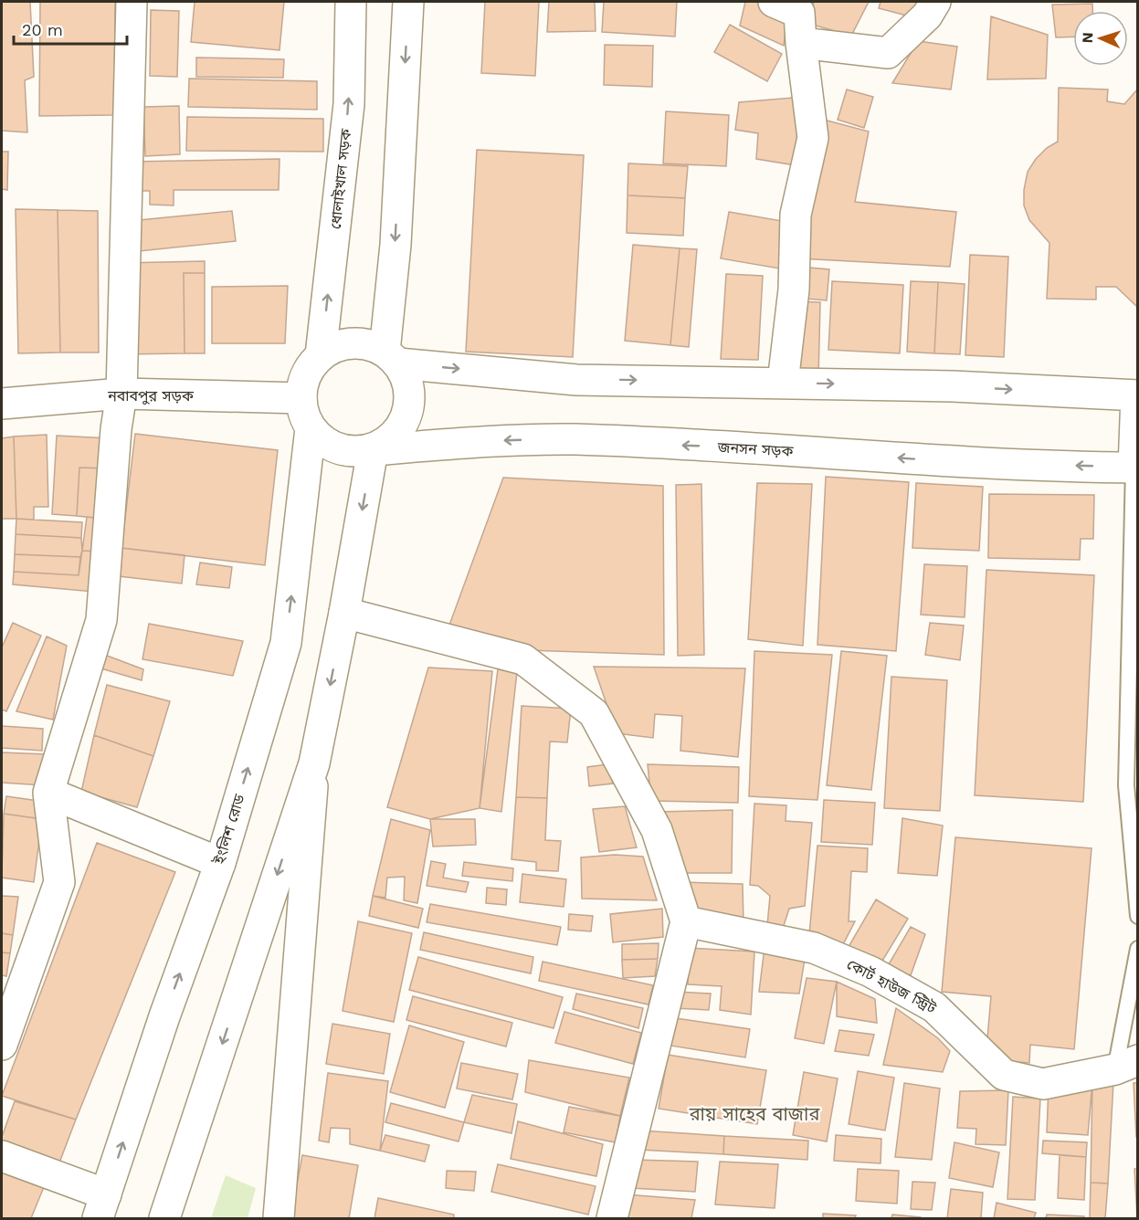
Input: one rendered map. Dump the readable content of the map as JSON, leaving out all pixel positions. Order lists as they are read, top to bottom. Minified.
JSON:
{"streets":{"main road":["ধোলাইখাল সড়ক","নবাবপুর সড়ক","জনসন সড়ক","ইংলিশ রোড","কোর্ট হাউজ স্ট্রিট"]},"crossings":[["ধোলাইখাল সড়ক","নবাবপুর সড়ক"],["ধোলাইখাল সড়ক","জনসন সড়ক"],["ধোলাইখাল সড়ক","ইংলিশ রোড"],["নবাবপুর সড়ক","জনসন সড়ক"],["নবাবপুর সড়ক","ইংলিশ রোড"],["জনসন সড়ক","ইংলিশ রোড"]],"districts":["রায় সাহেব বাজার"],"scale_bar":"20 m","north":"left"}
